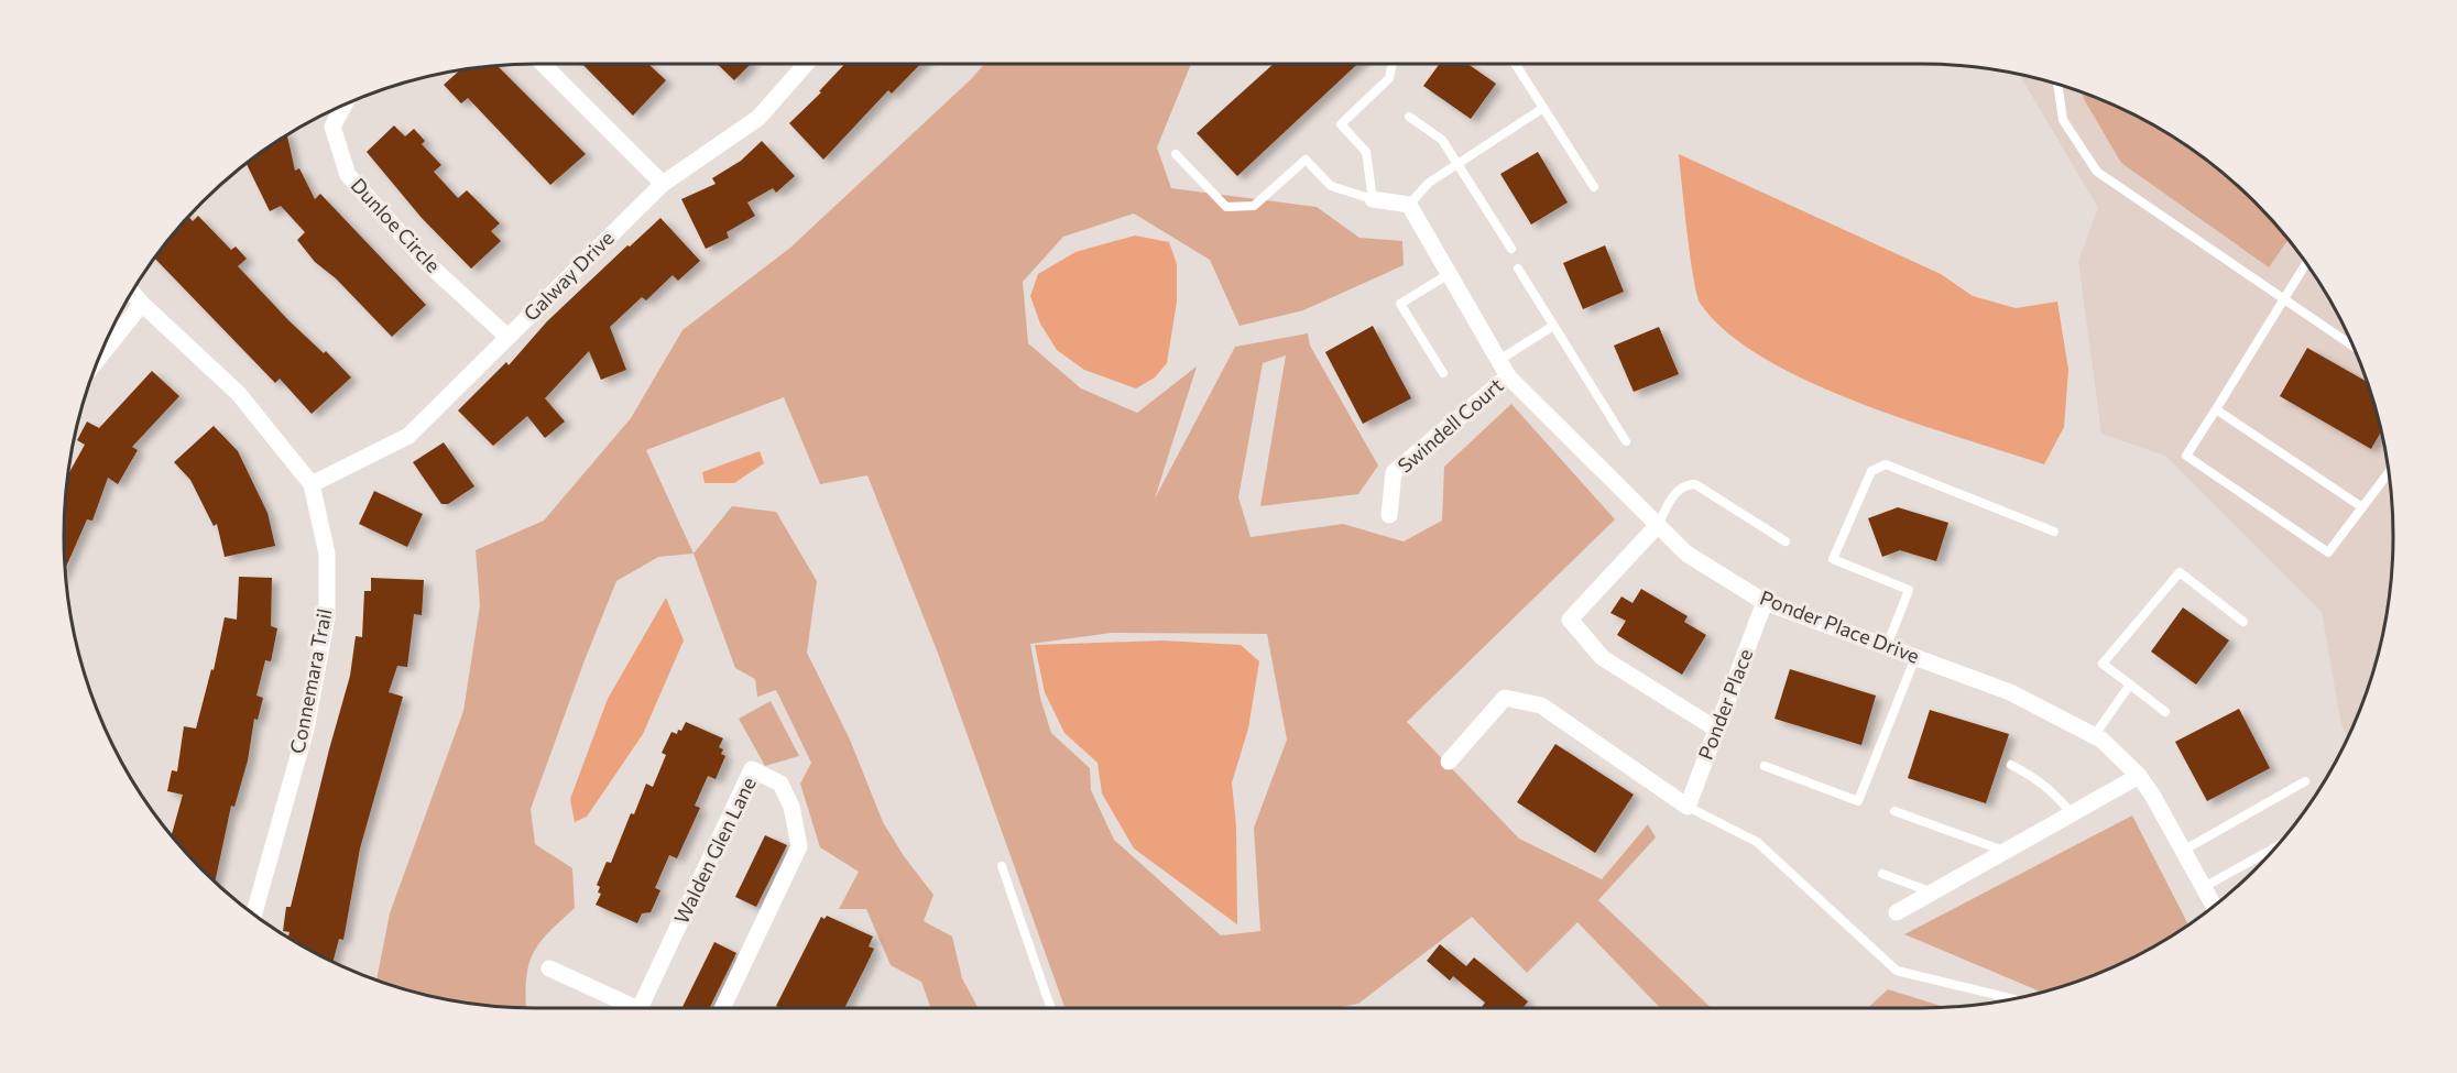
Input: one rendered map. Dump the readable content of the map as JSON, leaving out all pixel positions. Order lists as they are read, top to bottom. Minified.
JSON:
{"streets":{"street":["Dunloe Circle","Galway Drive","Swindell Court","Ponder Place Drive","Connemara Trail","Ponder Place","Walden Glen Lane"]},"crossings":[["Dunloe Circle","Galway Drive"],["Galway Drive","Connemara Trail"],["Swindell Court","Ponder Place Drive"],["Ponder Place Drive","Ponder Place"]]}
